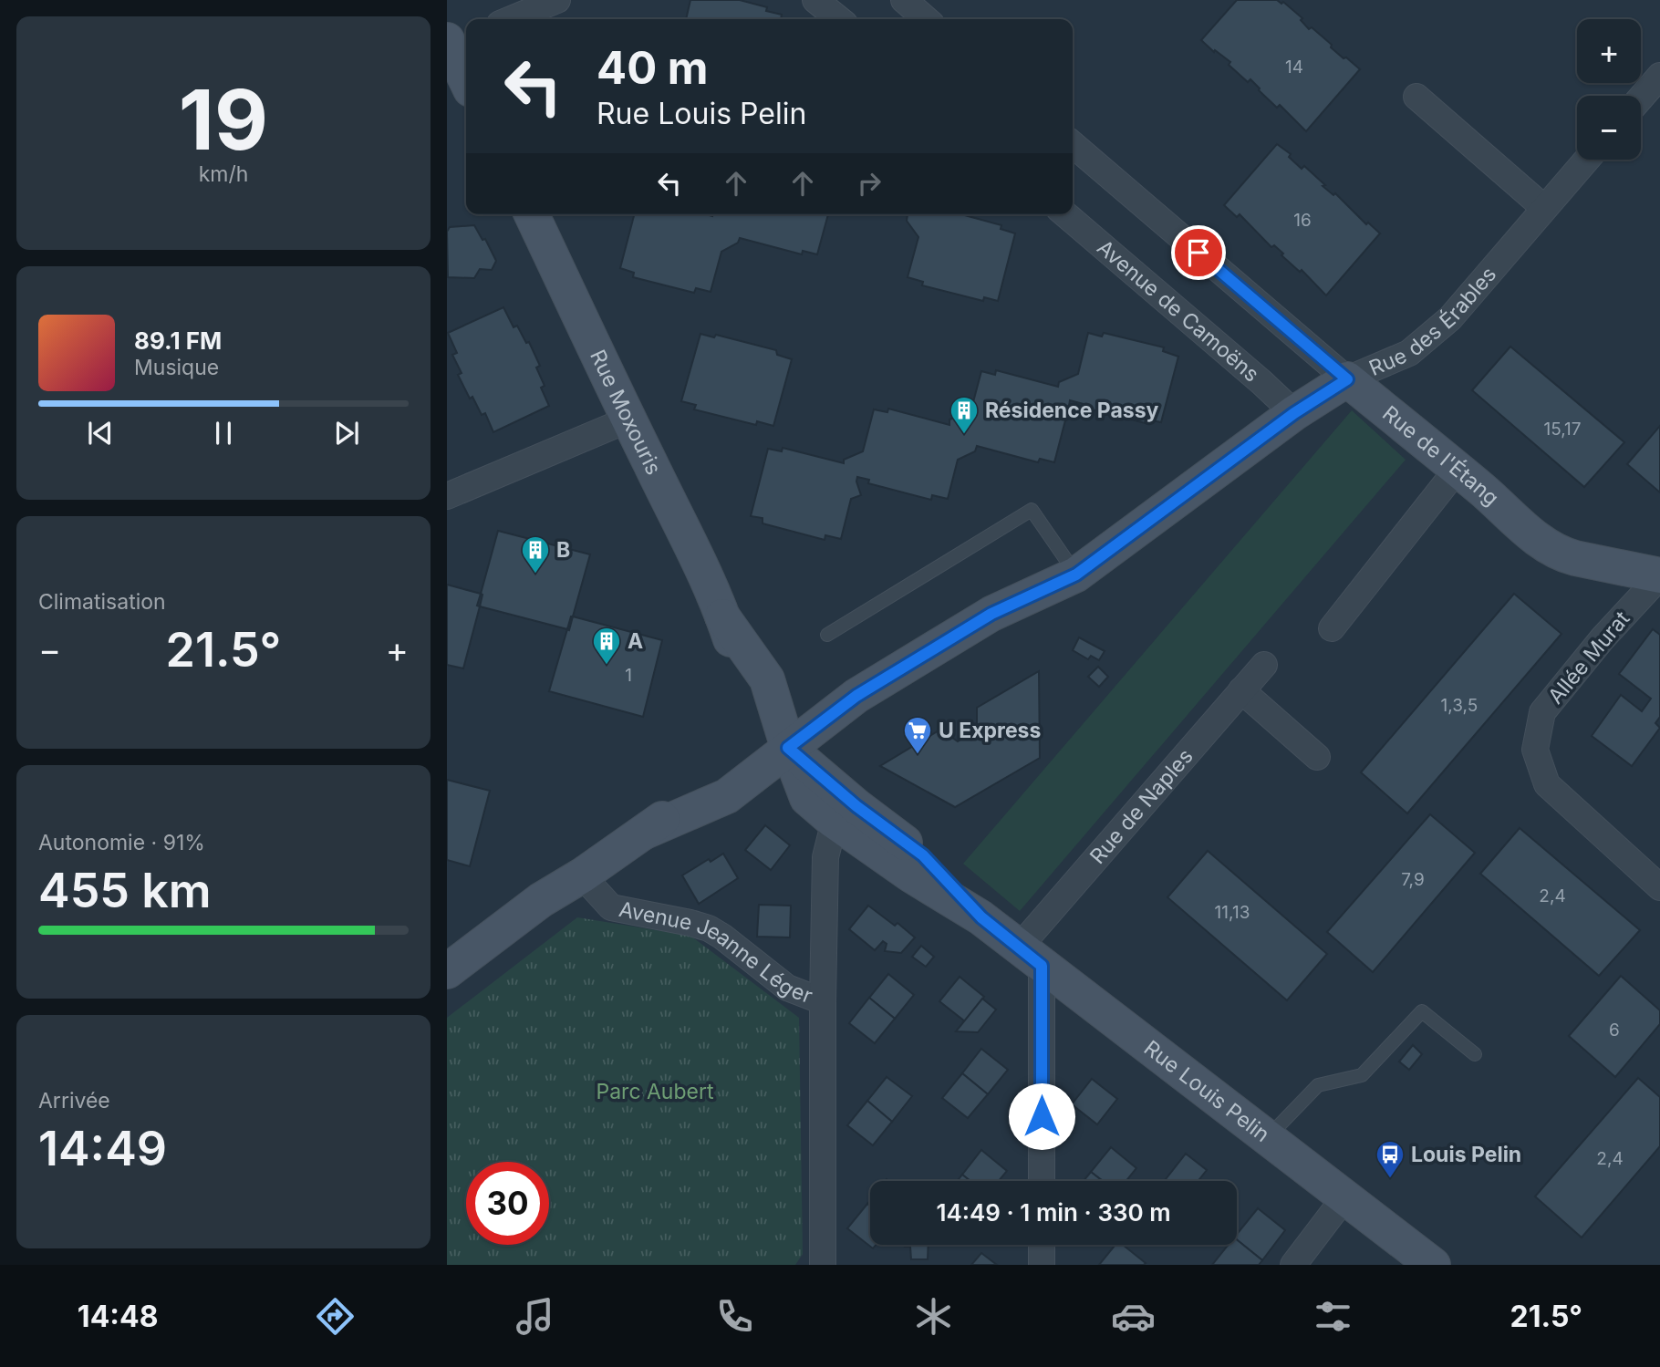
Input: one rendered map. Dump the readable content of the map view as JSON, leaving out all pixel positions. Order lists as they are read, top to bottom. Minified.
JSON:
{"streets":{"street":["Avenue de Camoëns","Rue des Érables","Rue Moxouris","Rue de l'Étang","Allée Murat","Rue de Naples","Avenue Jeanne Léger","Rue Louis Pelin"]},"crossings":[["Avenue de Camoëns","Rue des Érables"],["Rue des Érables","Rue Moxouris"],["Rue des Érables","Rue de l'Étang"],["Rue des Érables","Avenue Jeanne Léger"],["Rue des Érables","Rue Louis Pelin"],["Rue Moxouris","Rue Louis Pelin"],["Rue de l'Étang","Allée Murat"],["Rue de Naples","Rue Louis Pelin"],["Avenue Jeanne Léger","Rue Louis Pelin"]],"parks":["Parc Aubert"],"places":{"building":["Résidence Passy","B","A"],"supermarket":["U Express"],"bus stop":["Louis Pelin"]},"house_numbers":["14","16","15,17","1","1,3,5","7,9","2,4","11,13","6","2,4"],"page":{"tile":[["19","km/h"],"Climatisation",["Autonomie · 91%","455 km"],["Arrivée","14:49"]],"map_buttons":["+","−"],"turn":["40 m","Rue Louis Pelin"],"song":["89.1 FM","Musique"],"heat":["−","21.5°","+"],"limit":"30","trip":"14:49 · 1 min · 330 m","tabs":["14:48","21.5°"]}}
